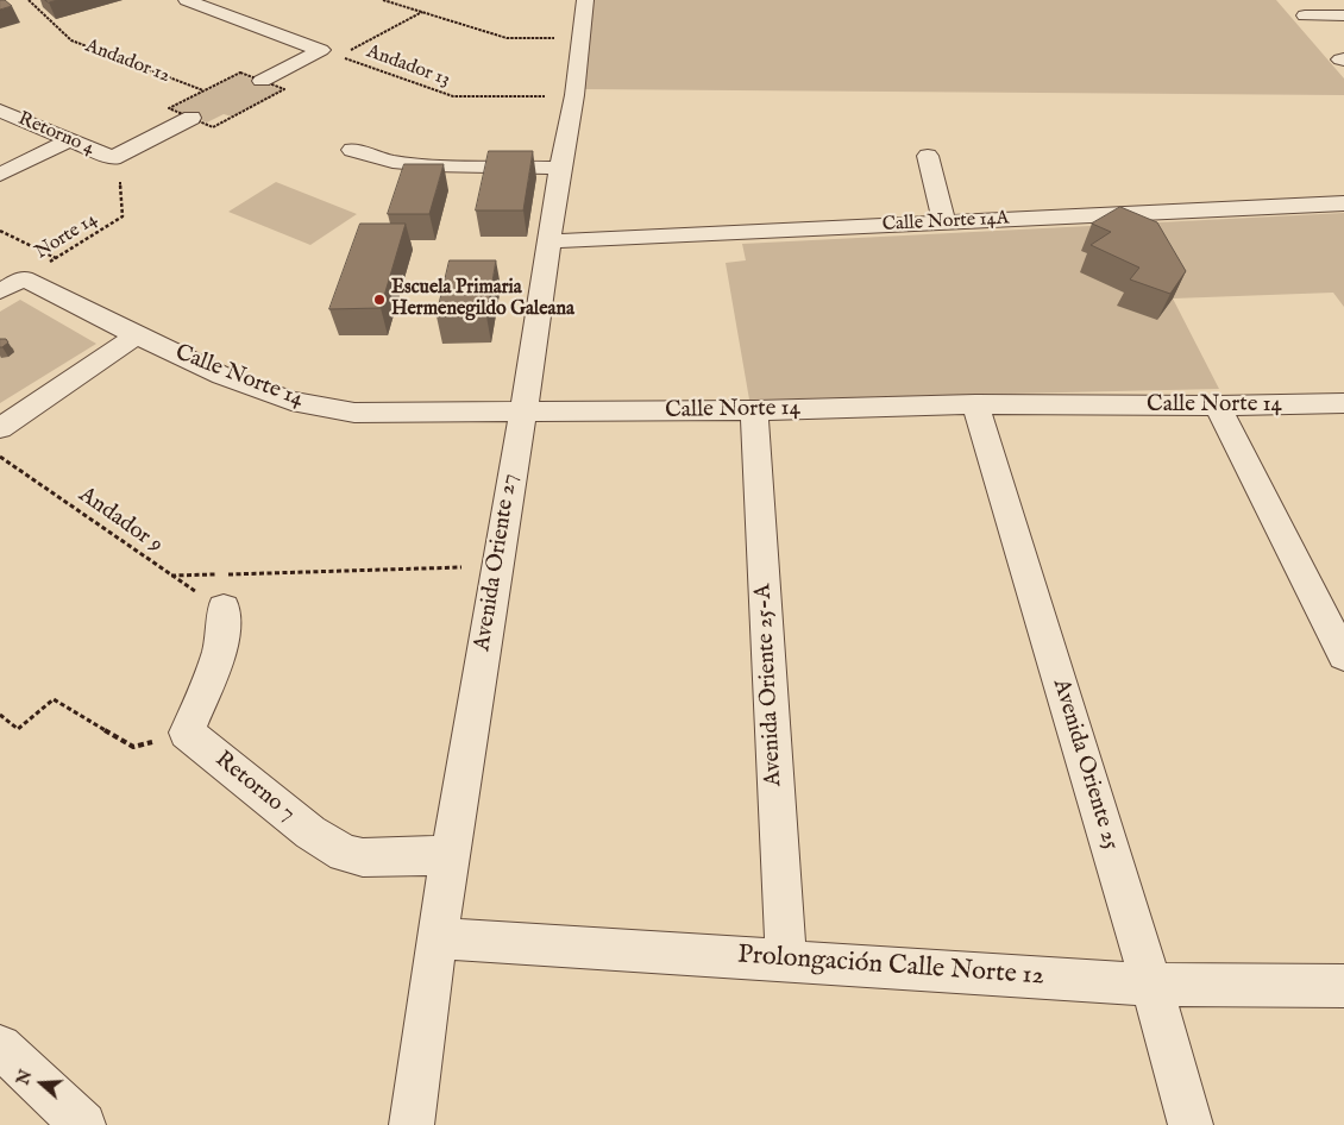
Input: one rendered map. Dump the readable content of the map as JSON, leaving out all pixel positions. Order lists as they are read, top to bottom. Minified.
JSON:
{"streets":{"street":["Retorno 4","Calle Norte 14A","Calle Norte 14","Avenida Oriente 27","Avenida Oriente 25-A","Avenida Oriente 25","Retorno 7","Prolongación Calle Norte 12"],"path":["Andador 12","Andador 13","Norte 14","Andador 9"]},"crossings":[["Andador 13","Avenida Oriente 27"],["Retorno 4","Norte 14"],["Calle Norte 14A","Avenida Oriente 27"],["Norte 14","Calle Norte 14"],["Calle Norte 14","Avenida Oriente 27"],["Calle Norte 14","Avenida Oriente 25-A"],["Calle Norte 14","Avenida Oriente 25"],["Avenida Oriente 27","Retorno 7"],["Avenida Oriente 27","Prolongación Calle Norte 12"],["Avenida Oriente 25-A","Prolongación Calle Norte 12"],["Avenida Oriente 25","Prolongación Calle Norte 12"]],"places":["Escuela Primaria Hermenegildo Galeana"],"north":"left"}
